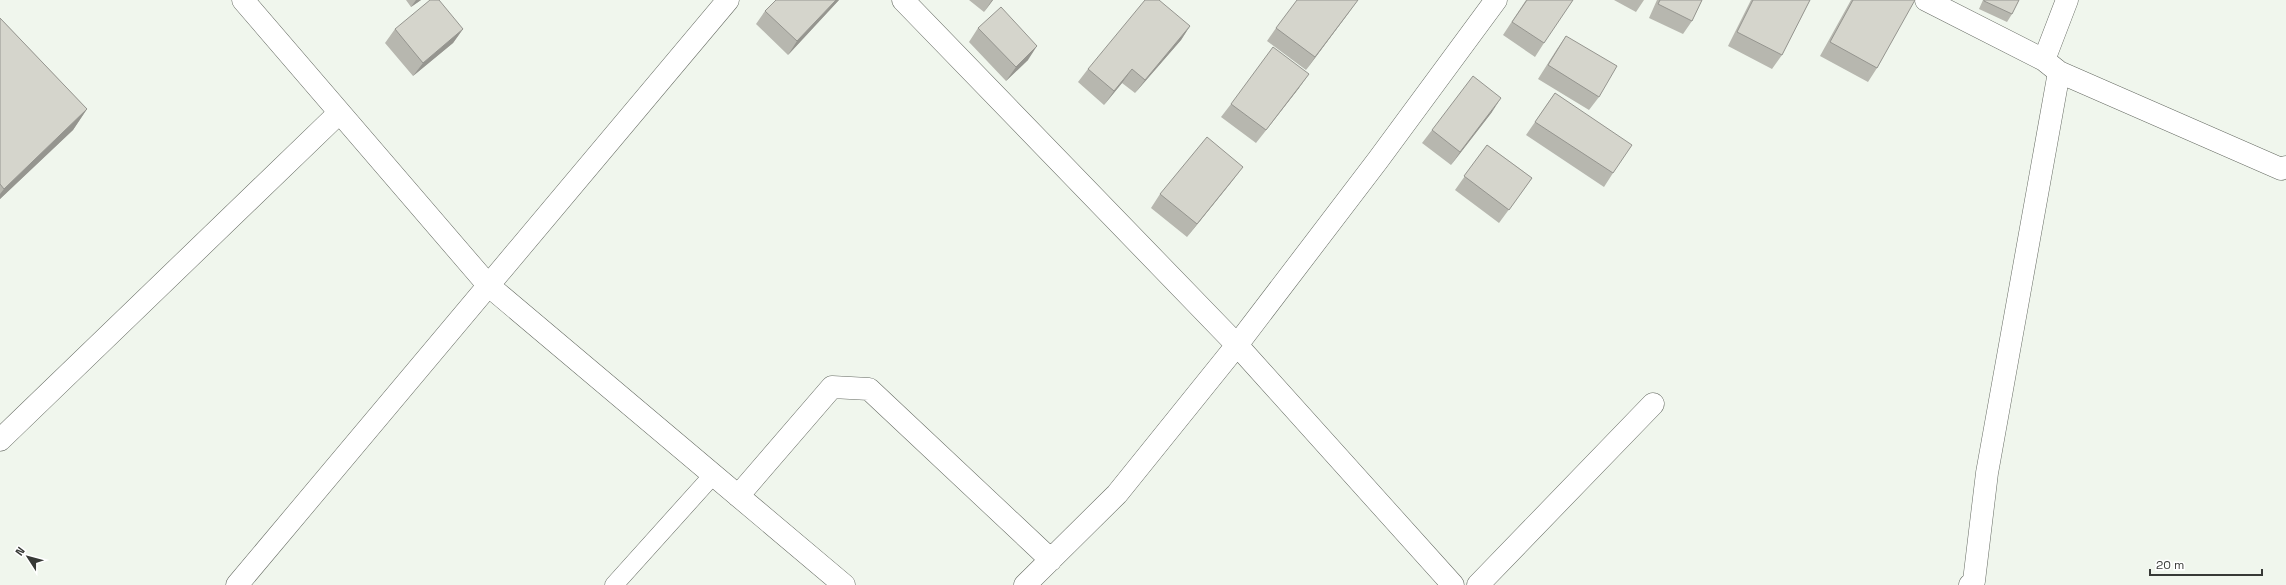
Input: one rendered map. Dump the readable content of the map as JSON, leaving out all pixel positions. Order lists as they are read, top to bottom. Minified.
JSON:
{"scale_bar":"20 m","north":"top left"}
